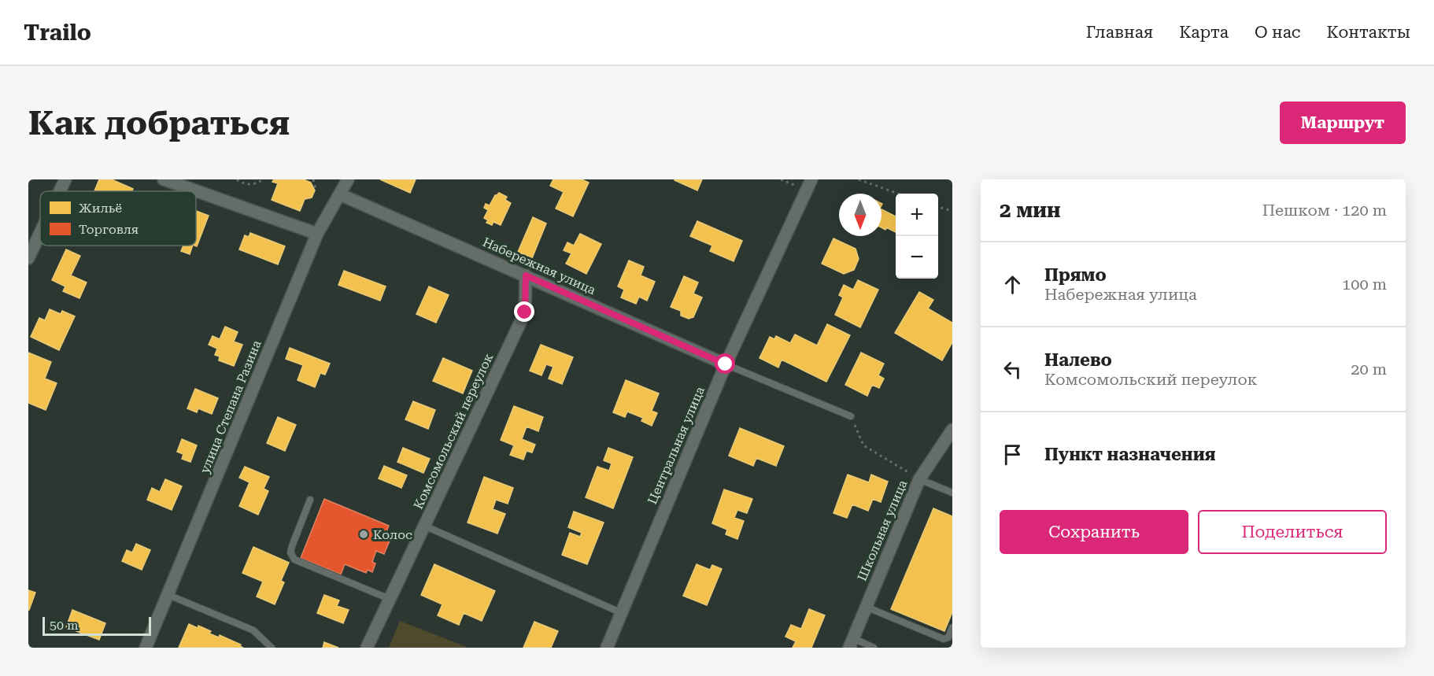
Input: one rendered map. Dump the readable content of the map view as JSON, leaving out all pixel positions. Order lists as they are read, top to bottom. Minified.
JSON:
{"streets":{"street":["Набережная улица","улица Степана Разина","Комсомольский переулок","Центральная улица","Школьная улица"]},"crossings":[["Набережная улица","улица Степана Разина"],["Набережная улица","Комсомольский переулок"],["Набережная улица","Центральная улица"]],"places":["Колос"],"legend":["Жильё","Торговля"],"scale_bar":"50 m","north":"bottom","page":{"header":"Trailo","nav":["Главная","Карта","О нас","Контакты"],"buttons":["Маршрут",["Сохранить","Поделиться"]],"title":"Как добраться","heading":["2 мин","Пешком · 120 m"],"map_buttons":["+","−"],"list":[["Прямо","Набережная улица","100 m"],["Налево","Комсомольский переулок","20 m"],"Пункт назначения"],"scale":"50 m"}}
